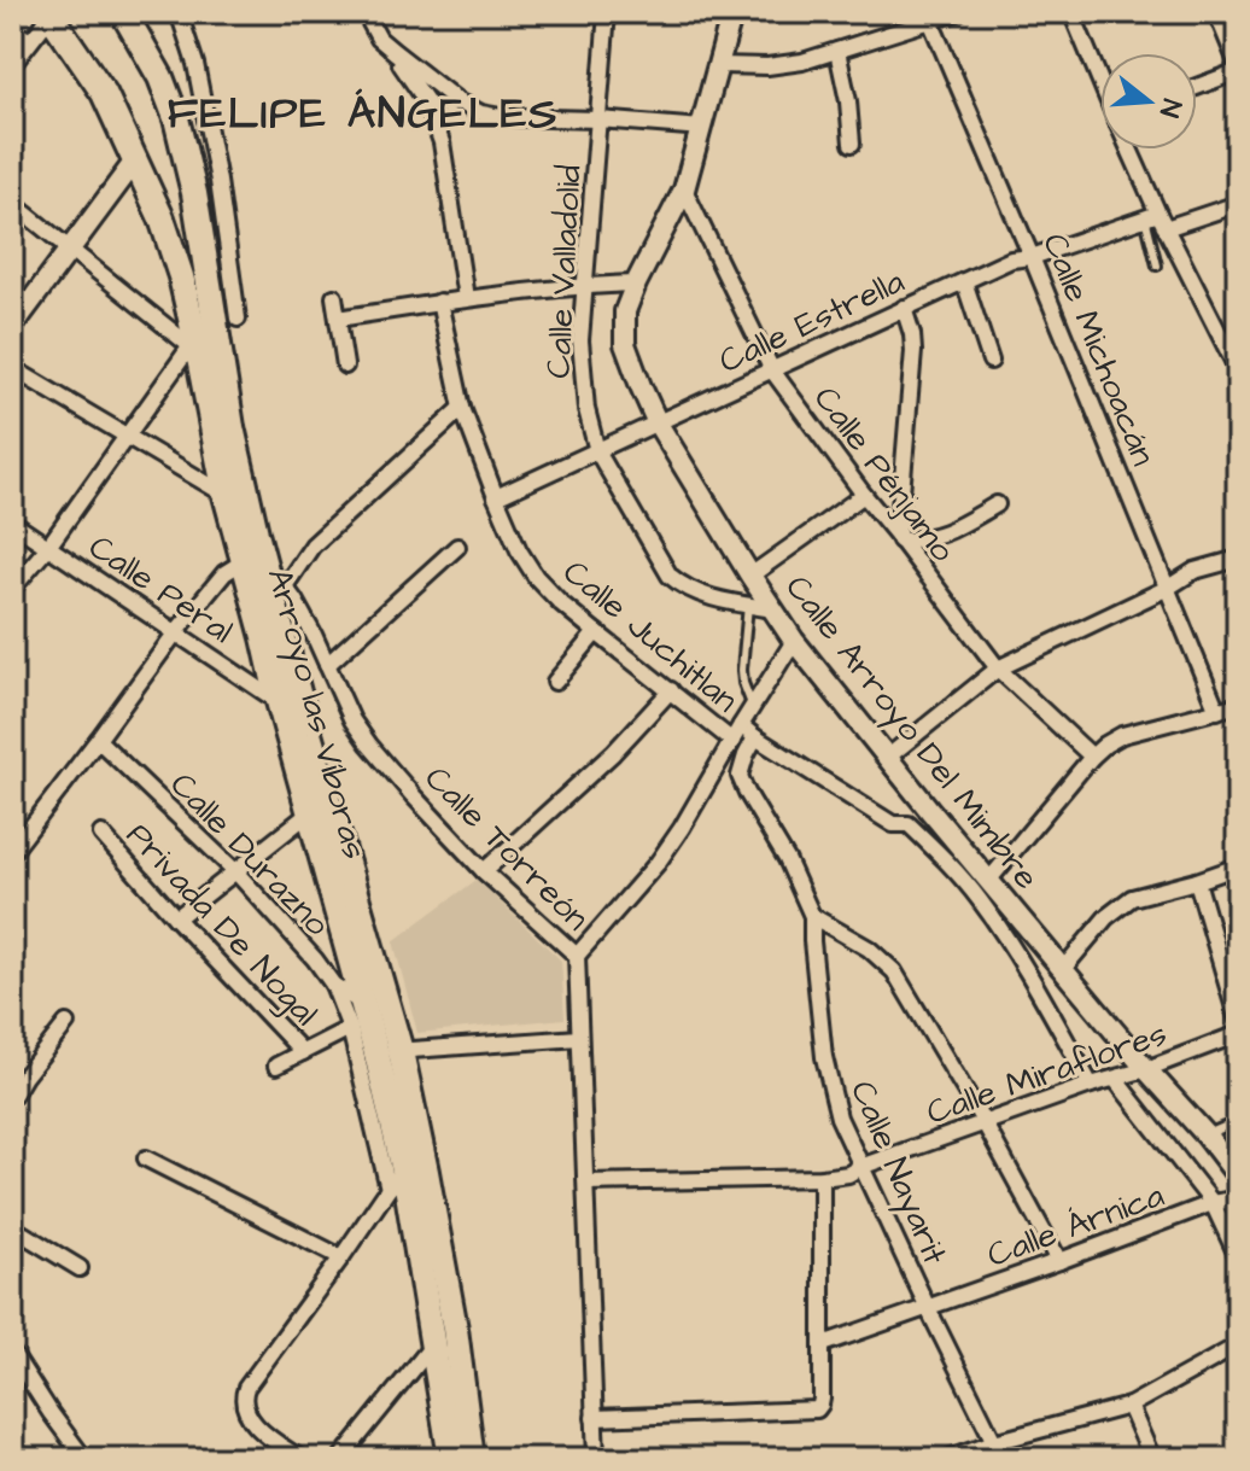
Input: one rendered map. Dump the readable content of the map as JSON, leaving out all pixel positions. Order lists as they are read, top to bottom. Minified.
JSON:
{"streets":{"main road":["Arroyo las Víboras"],"street":["Calle Valladolid","Calle Estrella","Calle Michoacán","Calle Pénjamo","Calle Peral","Calle Juchitlan","Calle Arroyo Del Mimbre","Calle Torreón","Calle Durazno","Privada De Nogal","Calle Miraflores","Calle Nayarit","Calle Árnica"]},"crossings":[["Calle Valladolid","Calle Estrella"],["Calle Valladolid","Calle Arroyo Del Mimbre"],["Calle Estrella","Calle Michoacán"],["Calle Estrella","Calle Pénjamo"],["Calle Estrella","Calle Juchitlan"],["Calle Estrella","Calle Arroyo Del Mimbre"],["Calle Pénjamo","Calle Arroyo Del Mimbre"],["Calle Peral","Arroyo las Víboras"],["Calle Juchitlan","Calle Arroyo Del Mimbre"],["Calle Juchitlan","Calle Miraflores"],["Calle Juchitlan","Calle Nayarit"],["Arroyo las Víboras","Calle Torreón"],["Arroyo las Víboras","Calle Durazno"],["Calle Arroyo Del Mimbre","Calle Miraflores"],["Calle Torreón","Calle Miraflores"],["Calle Miraflores","Calle Nayarit"],["Calle Nayarit","Calle Árnica"]],"districts":["FELIPE ÁNGELES"],"north":"right"}
